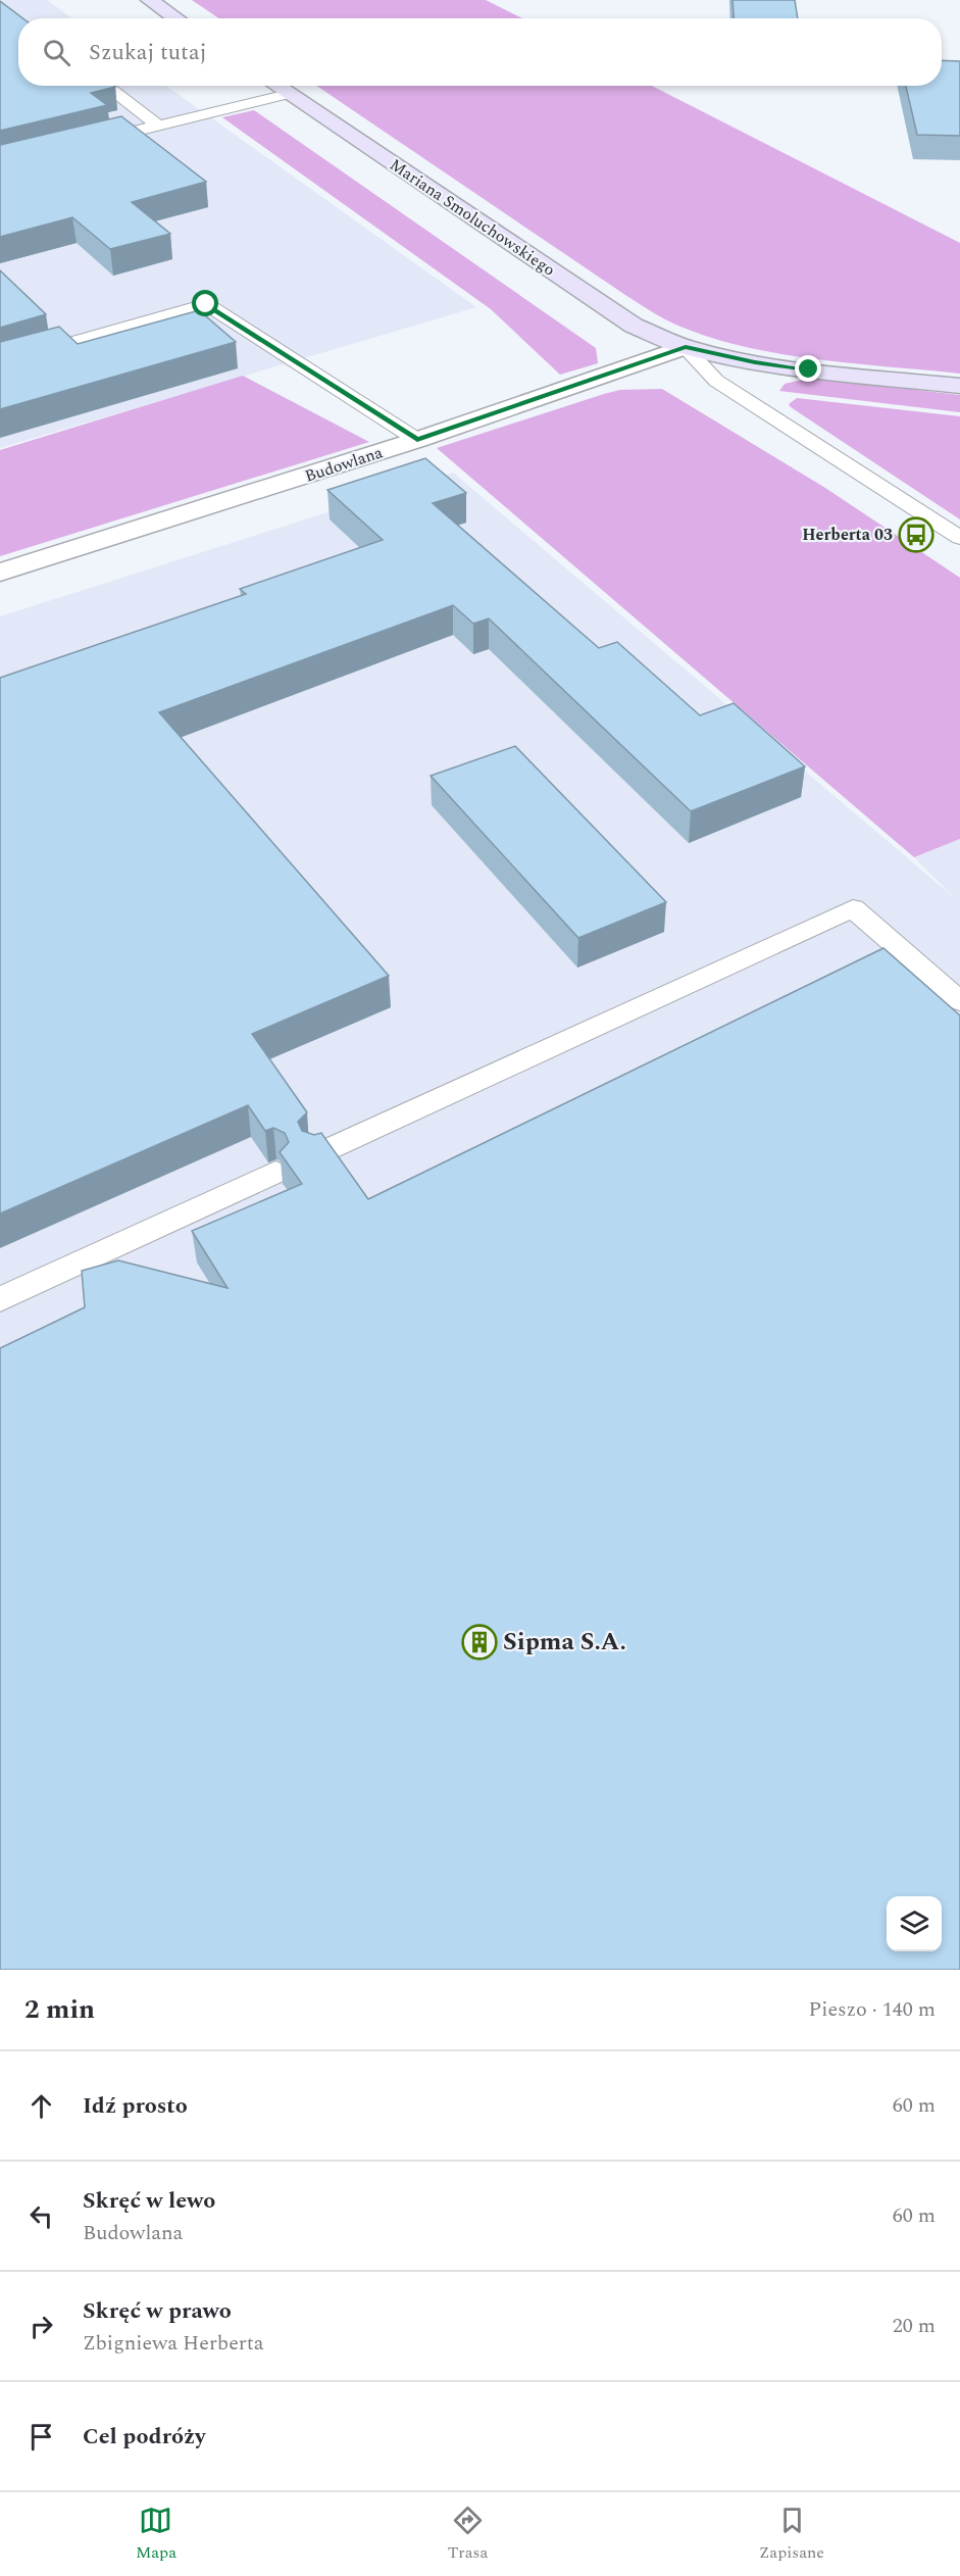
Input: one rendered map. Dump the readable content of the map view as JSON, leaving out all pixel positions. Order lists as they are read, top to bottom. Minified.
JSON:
{"streets":{"street":["Mariana Smoluchowskiego","Budowlana"]},"crossings":[["Mariana Smoluchowskiego","Budowlana"]],"places":{"bus stop":["Herberta 03"],"building":["Sipma S.A."]},"page":{"search":"Szukaj tutaj","heading":["2 min","Pieszo · 140 m"],"list":[["Idź prosto","60 m"],["Skręć w lewo","Budowlana","60 m"],["Skręć w prawo","Zbigniewa Herberta","20 m"],"Cel podróży"],"nav":["Mapa","Trasa","Zapisane"]}}
